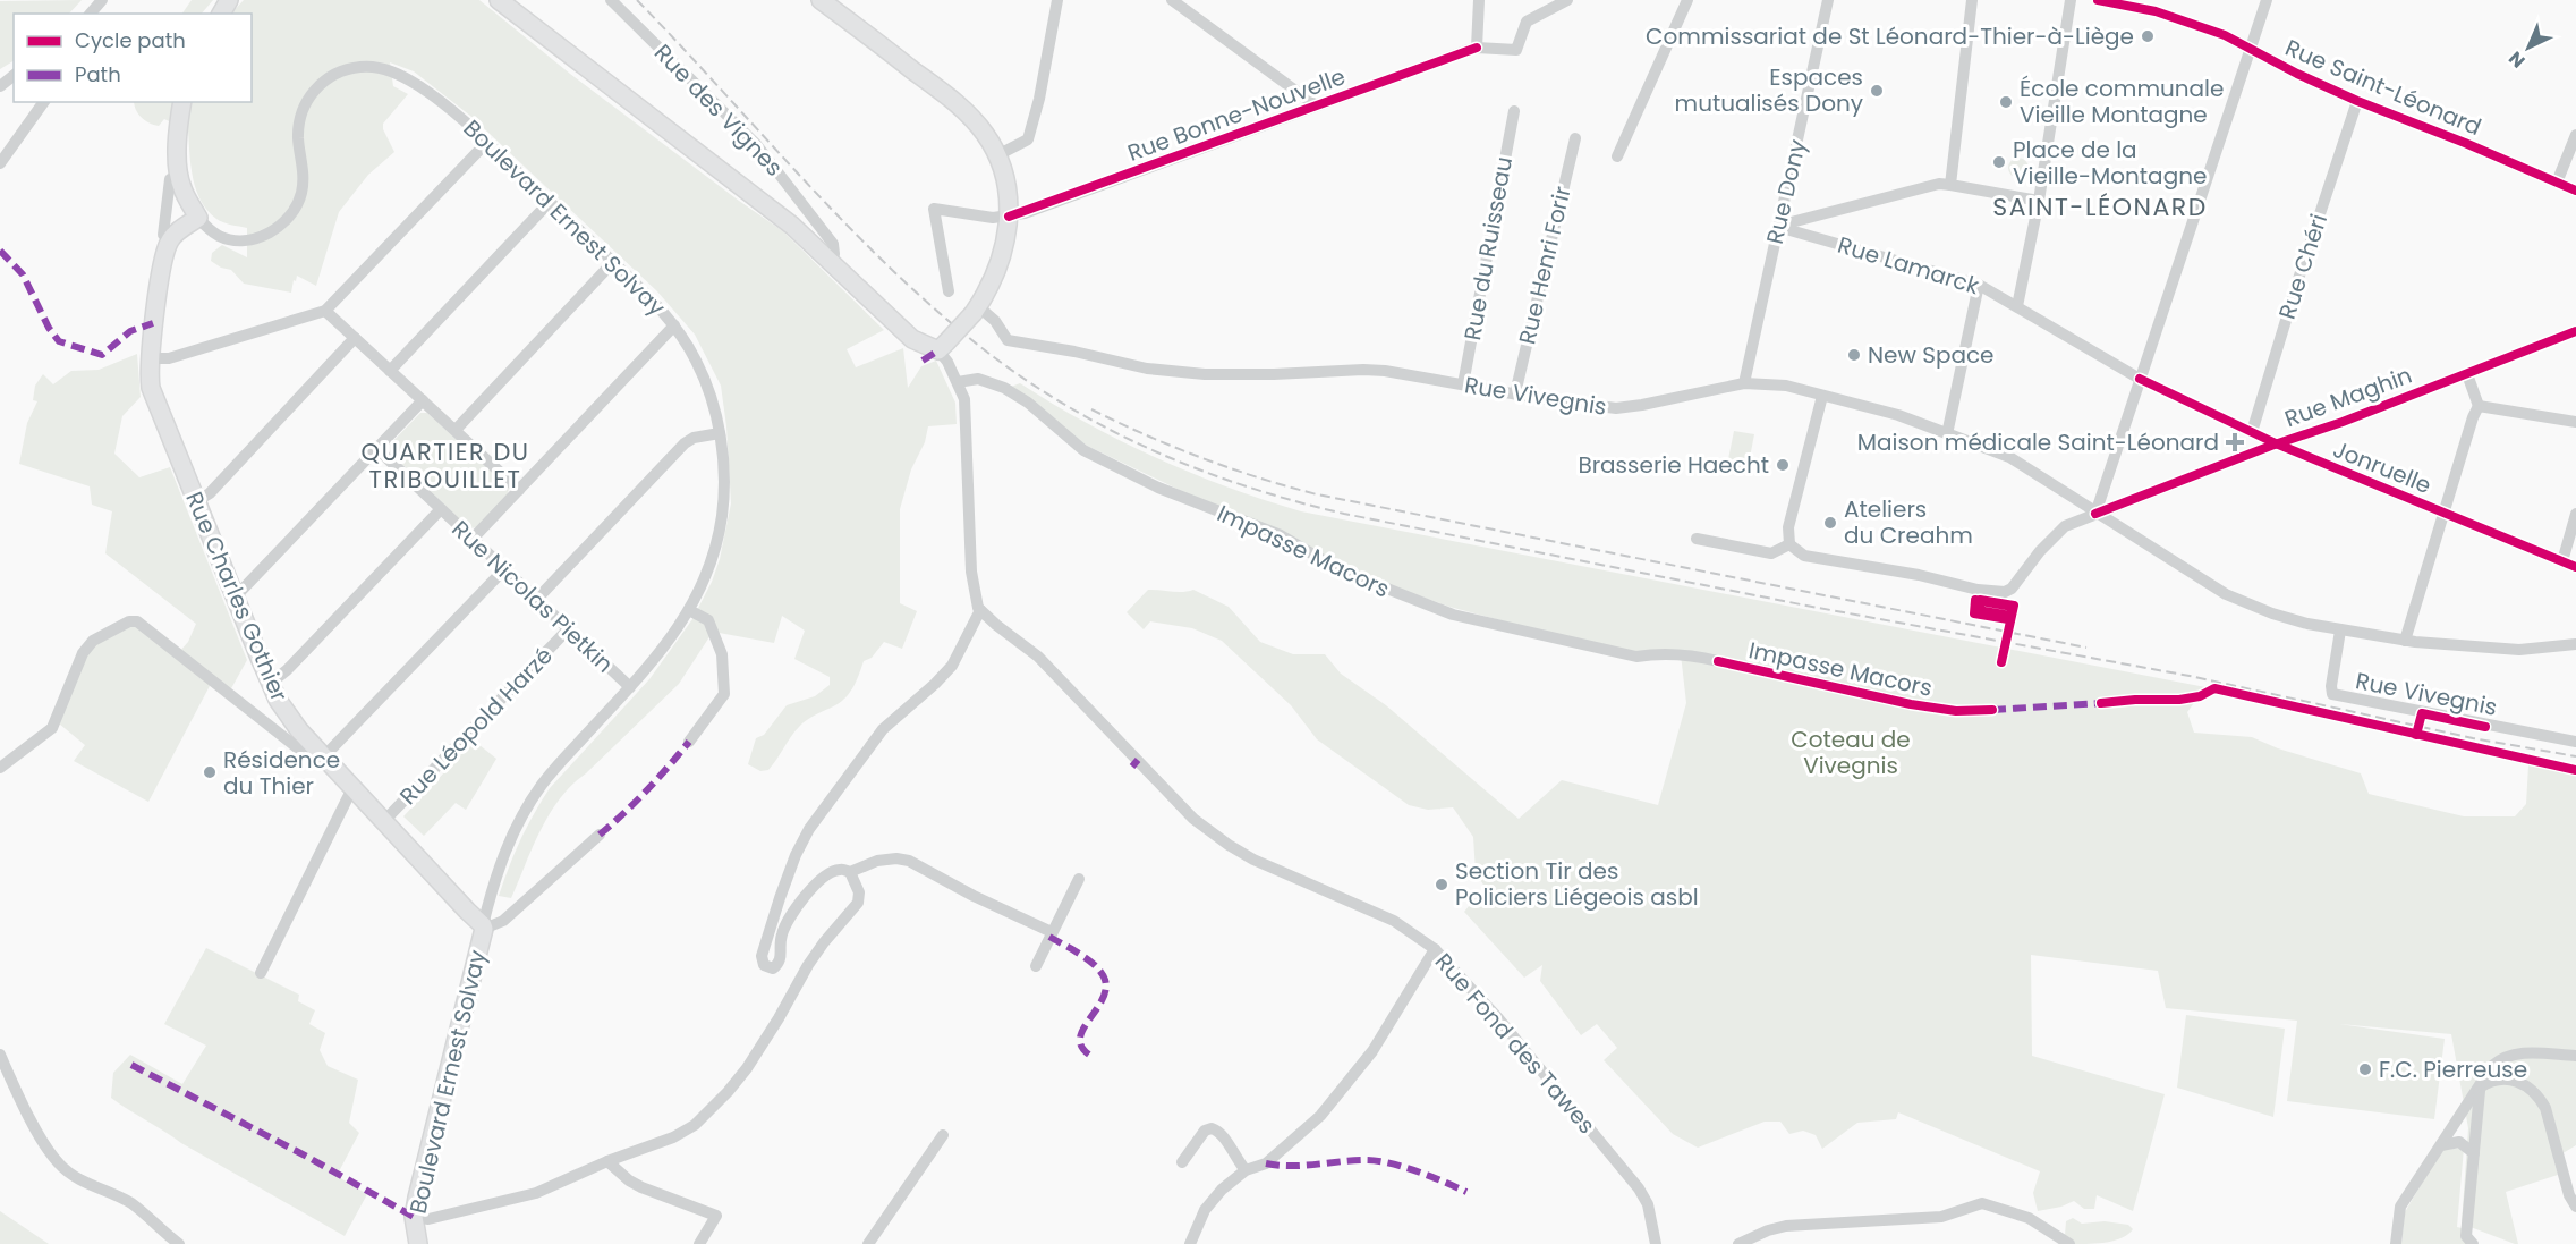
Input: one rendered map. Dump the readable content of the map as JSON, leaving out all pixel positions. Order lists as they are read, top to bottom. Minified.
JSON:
{"streets":{"street":["Rue Saint-Léonard","Rue des Vignes","Rue Bonne-Nouvelle","Rue Dony","Boulevard Ernest Solvay","Rue du Ruisseau","Rue Henri Forir","Rue Lamarck","Rue Chéri","Rue Vivegnis","Rue Maghin","Jonruelle","Impasse Macors","Rue Charles Gothier","Rue Nicolas Pietkin","Rue Léopold Harzé","Rue Fond des Tawes"]},"crossings":[["Rue Saint-Léonard","Rue Chéri"],["Rue Dony","Rue Lamarck"],["Rue Dony","Rue Vivegnis"],["Boulevard Ernest Solvay","Rue Charles Gothier"],["Boulevard Ernest Solvay","Rue Nicolas Pietkin"],["Rue du Ruisseau","Rue Vivegnis"],["Rue Henri Forir","Rue Vivegnis"],["Rue Lamarck","Jonruelle"],["Rue Chéri","Jonruelle"],["Rue Vivegnis","Rue Maghin"],["Rue Maghin","Jonruelle"],["Rue Charles Gothier","Rue Léopold Harzé"],["Rue Nicolas Pietkin","Rue Léopold Harzé"]],"districts":["SAINT-LÉONARD","QUARTIER DU TRIBOUILLET"],"parks":["Coteau de Vivegnis"],"places":{"other":["Commissariat de St Léonard-Thier-à-Liège","Espaces mutualisés Dony","École communale Vieille Montagne","Place de la Vieille-Montagne","New Space","Brasserie Haecht","Ateliers du Creahm","Résidence du Thier","Section Tir des Policiers Liégeois asbl","F.C. Pierreuse"],"health":["Maison médicale Saint-Léonard"]},"legend":["Cycle path","Path"],"north":"bottom left"}
